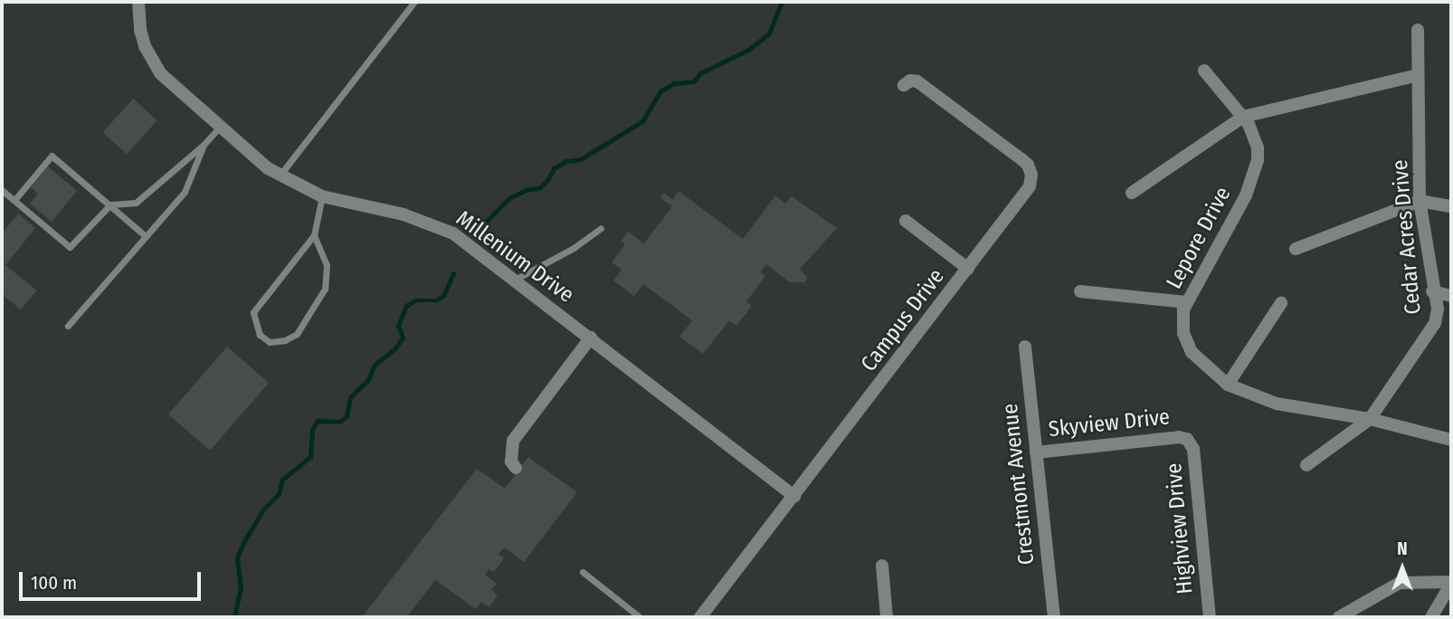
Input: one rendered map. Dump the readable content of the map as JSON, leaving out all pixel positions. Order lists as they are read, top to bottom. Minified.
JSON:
{"streets":{"street":["Cedar Acres Drive","Lepore Drive","Millenium Drive","Campus Drive","Skyview Drive","Crestmont Avenue","Highview Drive"]},"crossings":[["Cedar Acres Drive","Lepore Drive"],["Millenium Drive","Campus Drive"],["Skyview Drive","Crestmont Avenue"],["Skyview Drive","Highview Drive"]],"scale_bar":"100 m","north":"top"}
